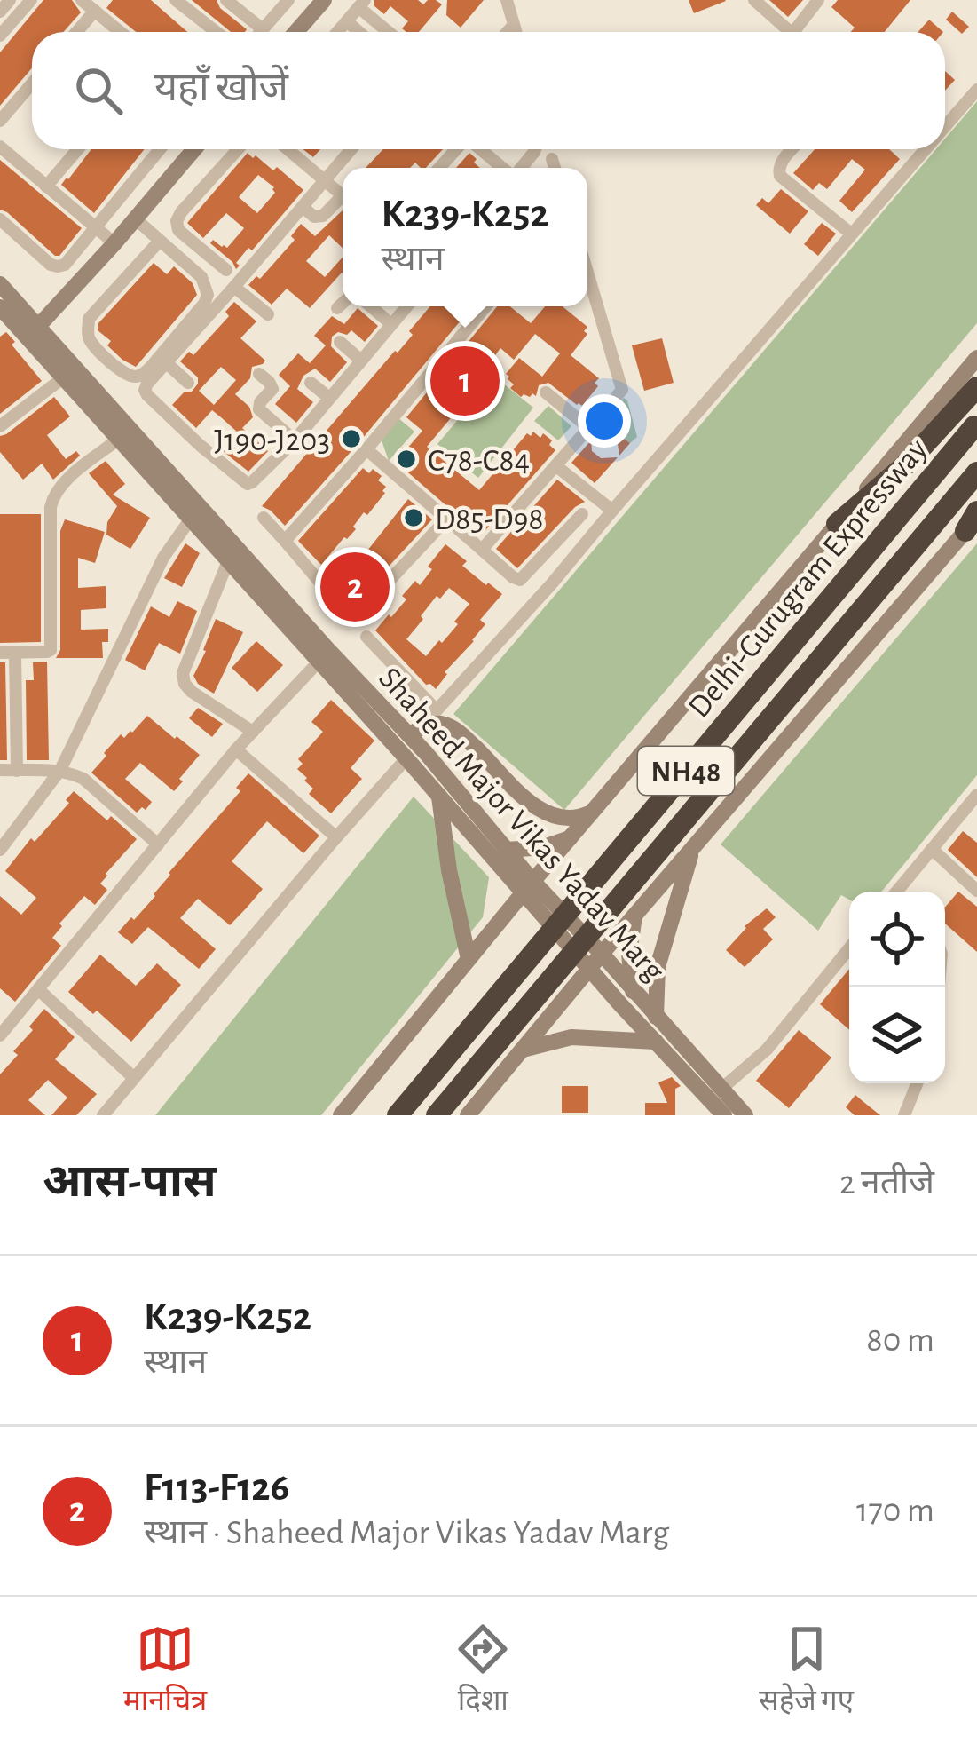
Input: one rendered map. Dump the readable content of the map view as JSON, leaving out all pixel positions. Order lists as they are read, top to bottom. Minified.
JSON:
{"streets":{"highway":["Delhi-Gurugram Expressway","NH48"],"main road":["Shaheed Major Vikas Yadav Marg"]},"places":["J190-J203","C78-C84","D85-D98"],"page":{"search":"यहाँ खोजें","popup":["K239-K252","स्थान"],"pins":["1","2"],"heading":["आस-पास","2 नतीजे"],"list":[{"mark":"1","name":"K239-K252","note":"स्थान","value":"80 m"},{"mark":"2","name":"F113-F126","note":"स्थान · Shaheed Major Vikas Yadav Marg","value":"170 m"}],"nav":["मानचित्र","दिशा","सहेजे गए"]}}
